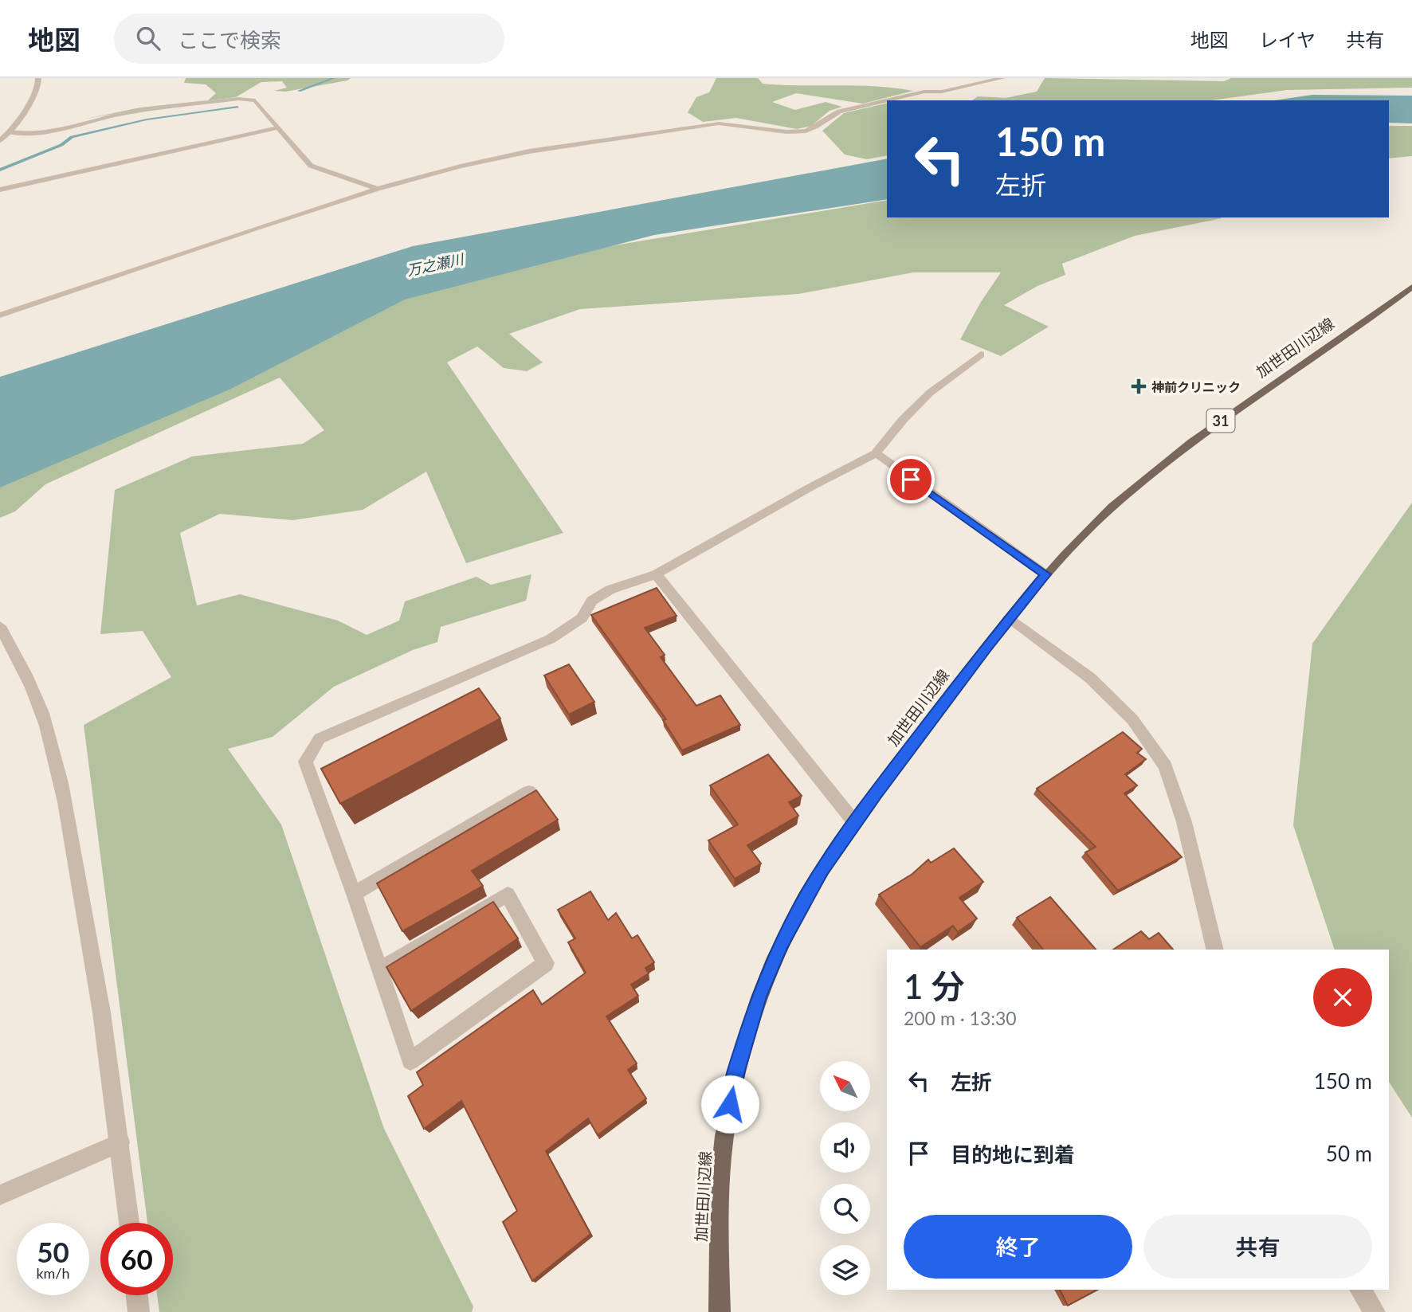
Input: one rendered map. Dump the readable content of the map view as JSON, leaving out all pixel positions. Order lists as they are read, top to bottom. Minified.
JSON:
{"streets":{"main road":["加世田川辺線","31"]},"water":["万之瀬川"],"places":{"health":["神前クリニック"]},"north":"top left","page":{"header":"地図","search":"ここで検索","nav":["地図","レイヤ","共有"],"turn":["150 m","左折"],"heading":["1 分","200 m · 13:30"],"list":[{"name":"左折","value":"150 m"},{"name":"目的地に到着","value":"50 m"}],"buttons":["終了","共有"],"speed":"50 km/h","limit":"60"}}
